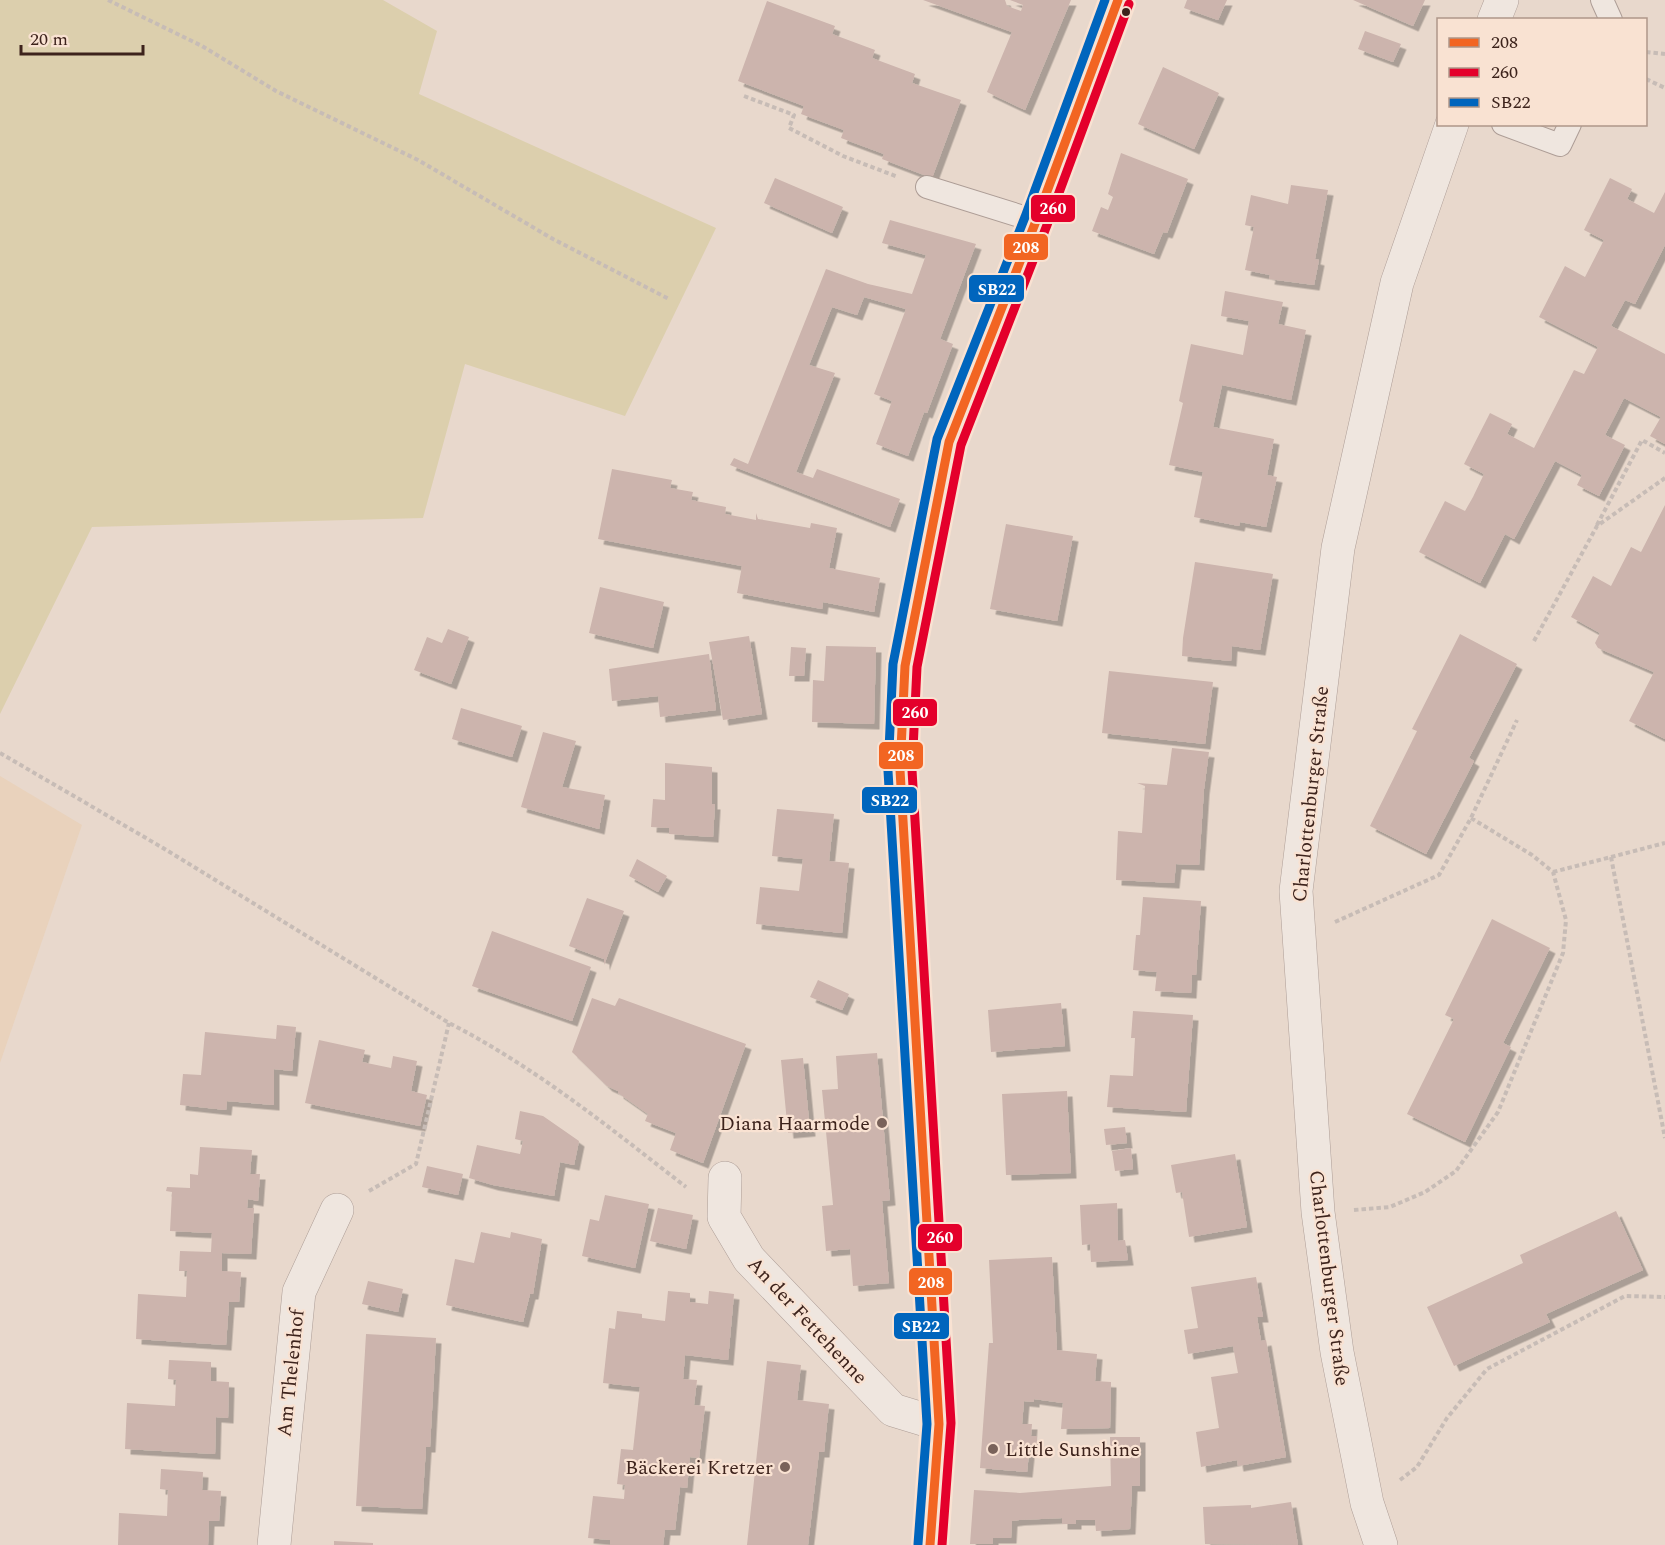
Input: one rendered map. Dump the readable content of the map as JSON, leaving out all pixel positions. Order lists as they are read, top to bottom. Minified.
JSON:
{"streets":{"street":["Charlottenburger Straße","An der Fettehenne","Am Thelenhof"]},"places":["Diana Haarmode","Little Sunshine","Bäckerei Kretzer"],"lines":["transit line 208","transit line SB22","transit line 260"],"legend":["208","260","SB22"],"scale_bar":"20 m"}
